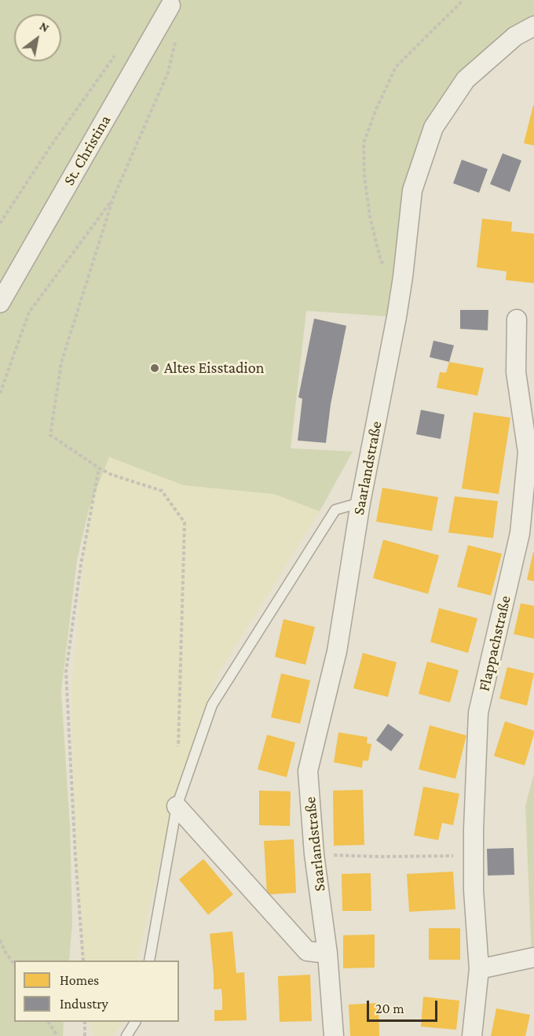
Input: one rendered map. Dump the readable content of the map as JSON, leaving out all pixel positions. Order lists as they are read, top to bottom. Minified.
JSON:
{"streets":{"street":["St. Christina","Saarlandstraße","Flappachstraße"]},"places":["Altes Eisstadion"],"legend":["Homes","Industry"],"scale_bar":"20 m","north":"top right"}
